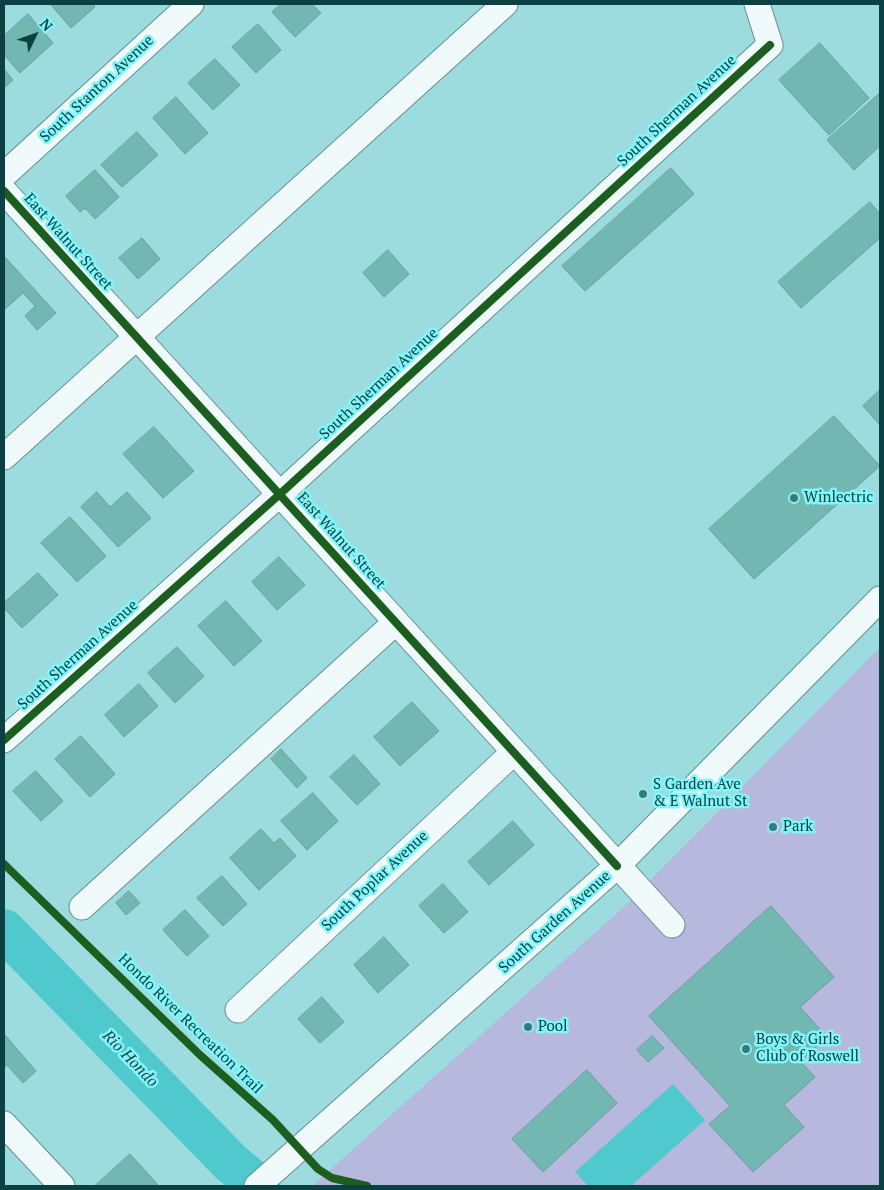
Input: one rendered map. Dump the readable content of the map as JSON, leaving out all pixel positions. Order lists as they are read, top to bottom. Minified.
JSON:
{"streets":{"street":["South Stanton Avenue","South Sherman Avenue","East Walnut Street","South Poplar Avenue","South Garden Avenue"],"cycle path":["Hondo River Recreation Trail"]},"crossings":[["South Sherman Avenue","East Walnut Street"],["East Walnut Street","South Poplar Avenue"],["East Walnut Street","South Garden Avenue"]],"water":["Rio Hondo"],"places":["Winlectric","S Garden Ave & E Walnut St","Park","Pool","Boys & Girls Club of Roswell"],"north":"top right"}
